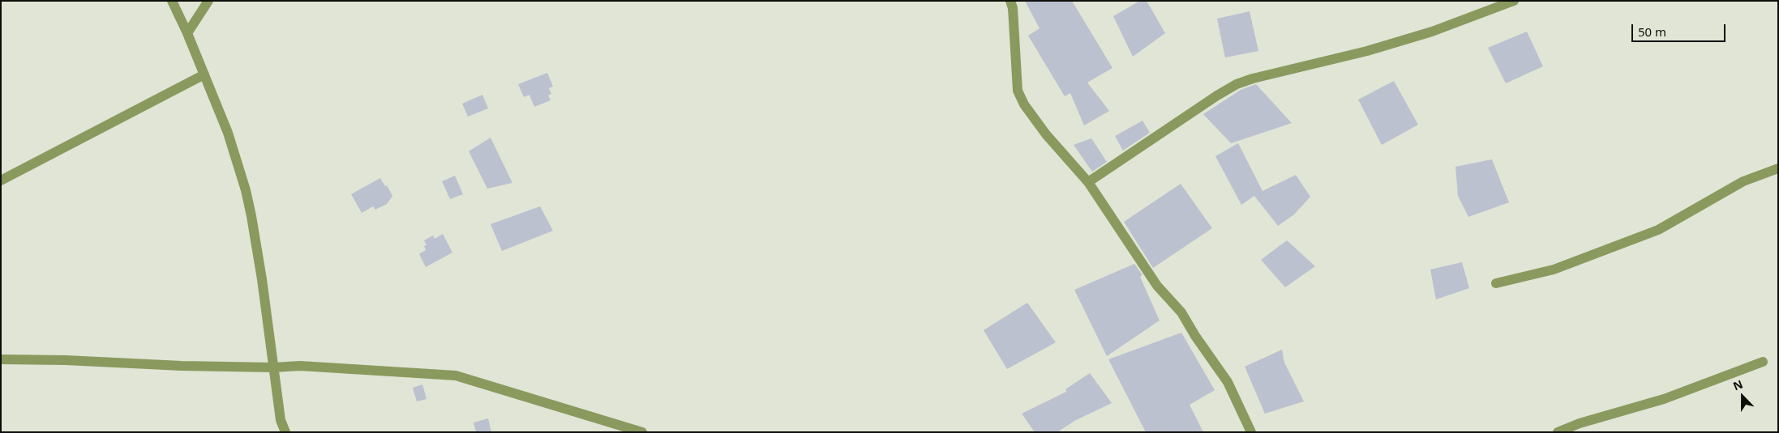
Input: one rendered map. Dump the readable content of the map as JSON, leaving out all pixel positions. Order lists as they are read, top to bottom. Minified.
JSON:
{"scale_bar":"50 m","north":"top"}
